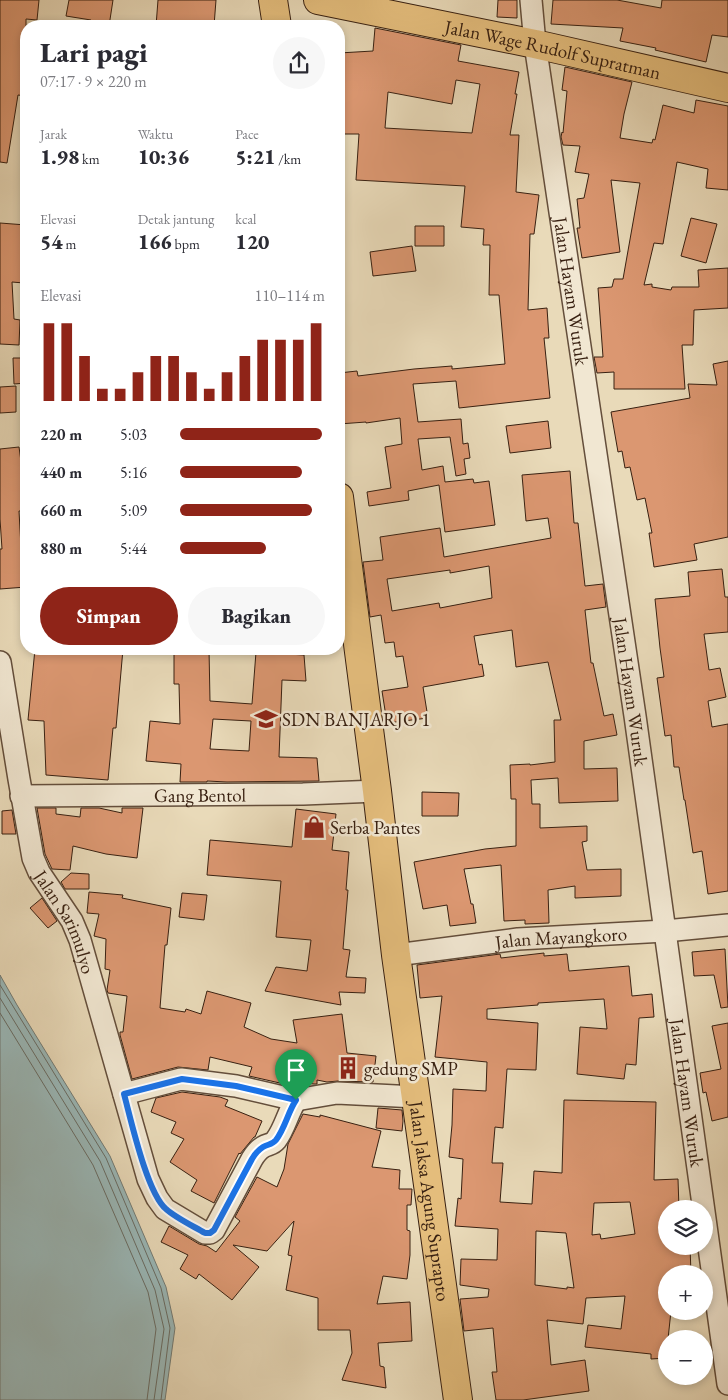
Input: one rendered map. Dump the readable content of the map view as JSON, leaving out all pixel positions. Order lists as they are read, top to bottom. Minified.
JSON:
{"streets":{"main road":["Jalan Wage Rudolf Supratman","Jalan Jaksa Agung Suprapto"],"street":["Jalan Hayam Wuruk","Gang Bentol","Jalan Sarimulyo","Jalan Mayangkoro"]},"crossings":[["Jalan Wage Rudolf Supratman","Jalan Hayam Wuruk"],["Jalan Hayam Wuruk","Jalan Mayangkoro"],["Gang Bentol","Jalan Sarimulyo"],["Gang Bentol","Jalan Jaksa Agung Suprapto"],["Jalan Mayangkoro","Jalan Jaksa Agung Suprapto"]],"places":{"school or university":["SDN BANJARJO 1"],"shop":["Serba Pantes"],"building":["gedung SMP"]},"page":{"heading":["Lari pagi","07:17 · 9 × 220 m"],"stats":[["Jarak","1.98 km"],["Waktu","10:36"],["Pace","5:21 /km"],["Elevasi","54 m"],["Detak jantung","166 bpm"],["kcal","120"]],"chart":["Elevasi","110–114 m"],"list":[{"name":"220 m","note":"5:03"},{"name":"440 m","note":"5:16"},{"name":"660 m","note":"5:09"},{"name":"880 m","note":"5:44"}],"buttons":["Simpan","Bagikan"],"map_buttons":["+","−"]}}
